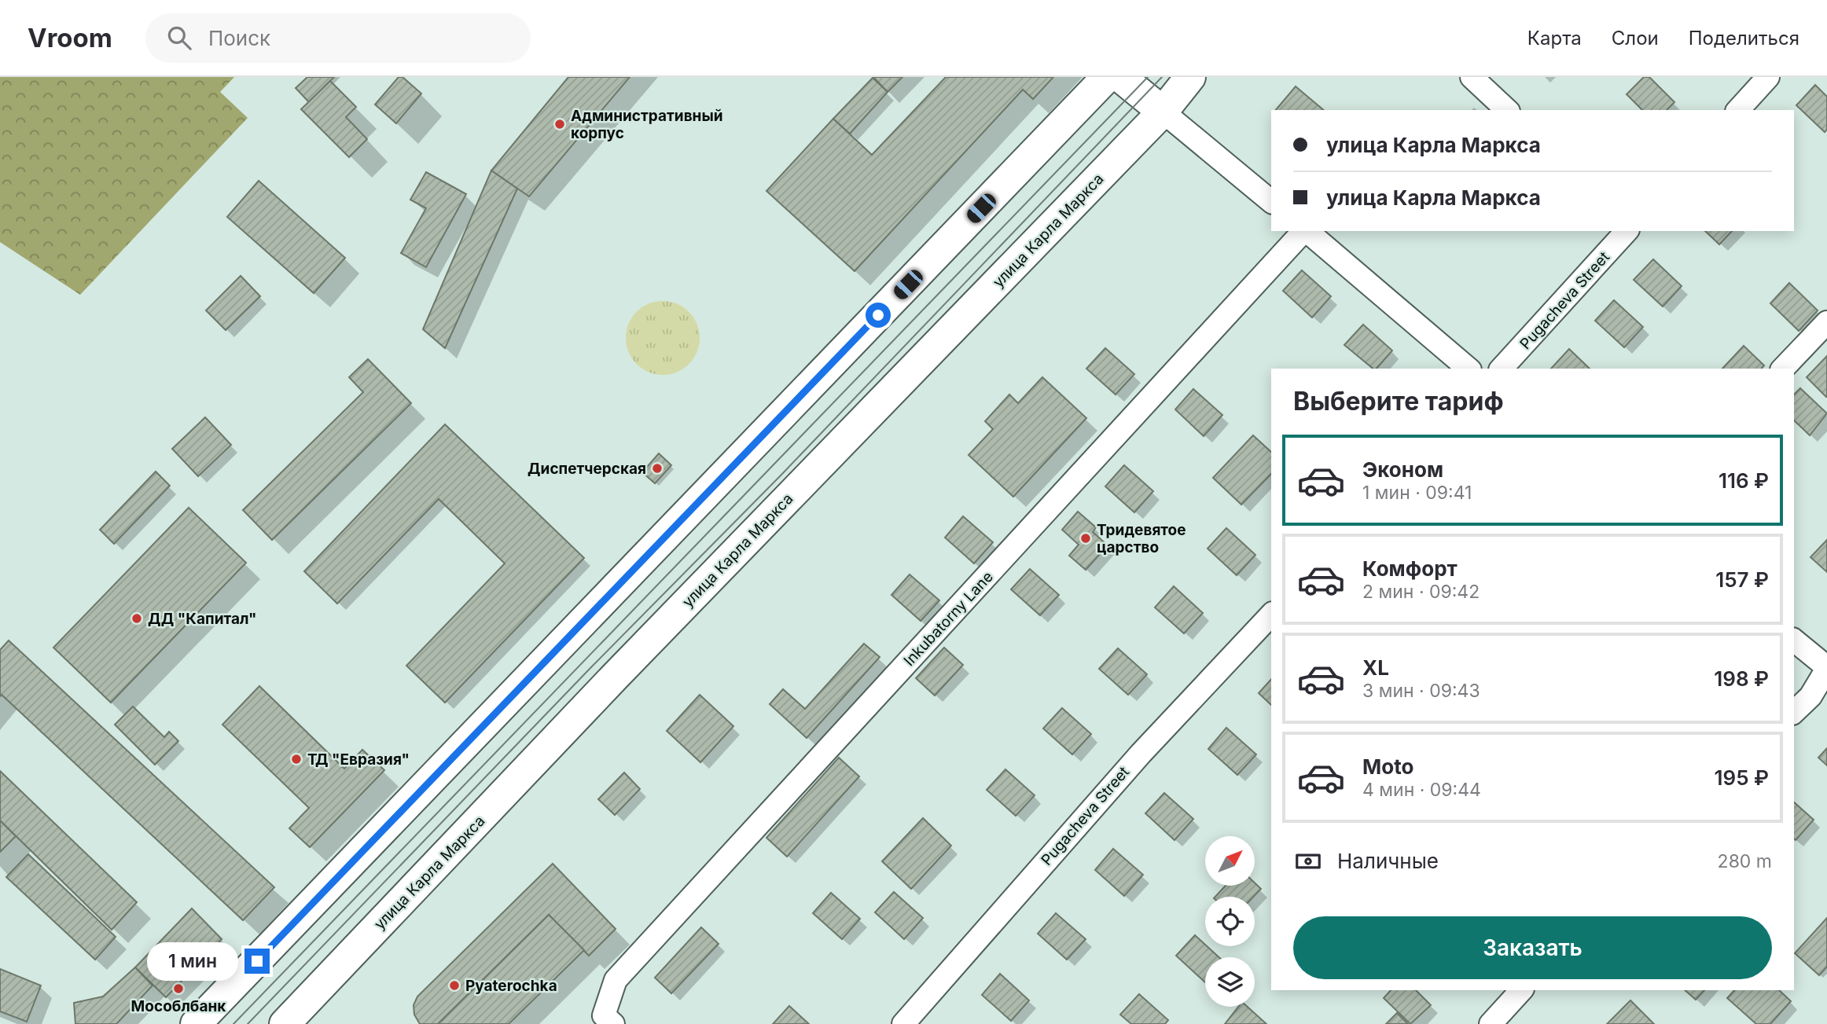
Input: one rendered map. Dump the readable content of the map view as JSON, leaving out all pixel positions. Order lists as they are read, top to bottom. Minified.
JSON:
{"streets":{"main road":["улица Карла Маркса"],"street":["Pugacheva Street","Inkubatorny Lane"]},"places":["Административный корпус","Диспетчерская","Тридевятое царство","ДД \"Капитал\"","ТД \"Евразия\"","Pyaterochka","Мособлбанк"],"north":"top right","page":{"header":"Vroom","search":"Поиск","nav":["Карта","Слои","Поделиться"],"banner":["улица Карла Маркса","улица Карла Маркса"],"heading":"Выберите тариф","list":[{"name":"Эконом","note":"1 мин · 09:41","value":"116 ₽"},{"name":"Комфорт","note":"2 мин · 09:42","value":"157 ₽"},{"name":"XL","note":"3 мин · 09:43","value":"198 ₽"},{"name":"Moto","note":"4 мин · 09:44","value":"195 ₽"}],"pay":["Наличные","280 m"],"buttons":"Заказать","bubble":"1 мин"}}
